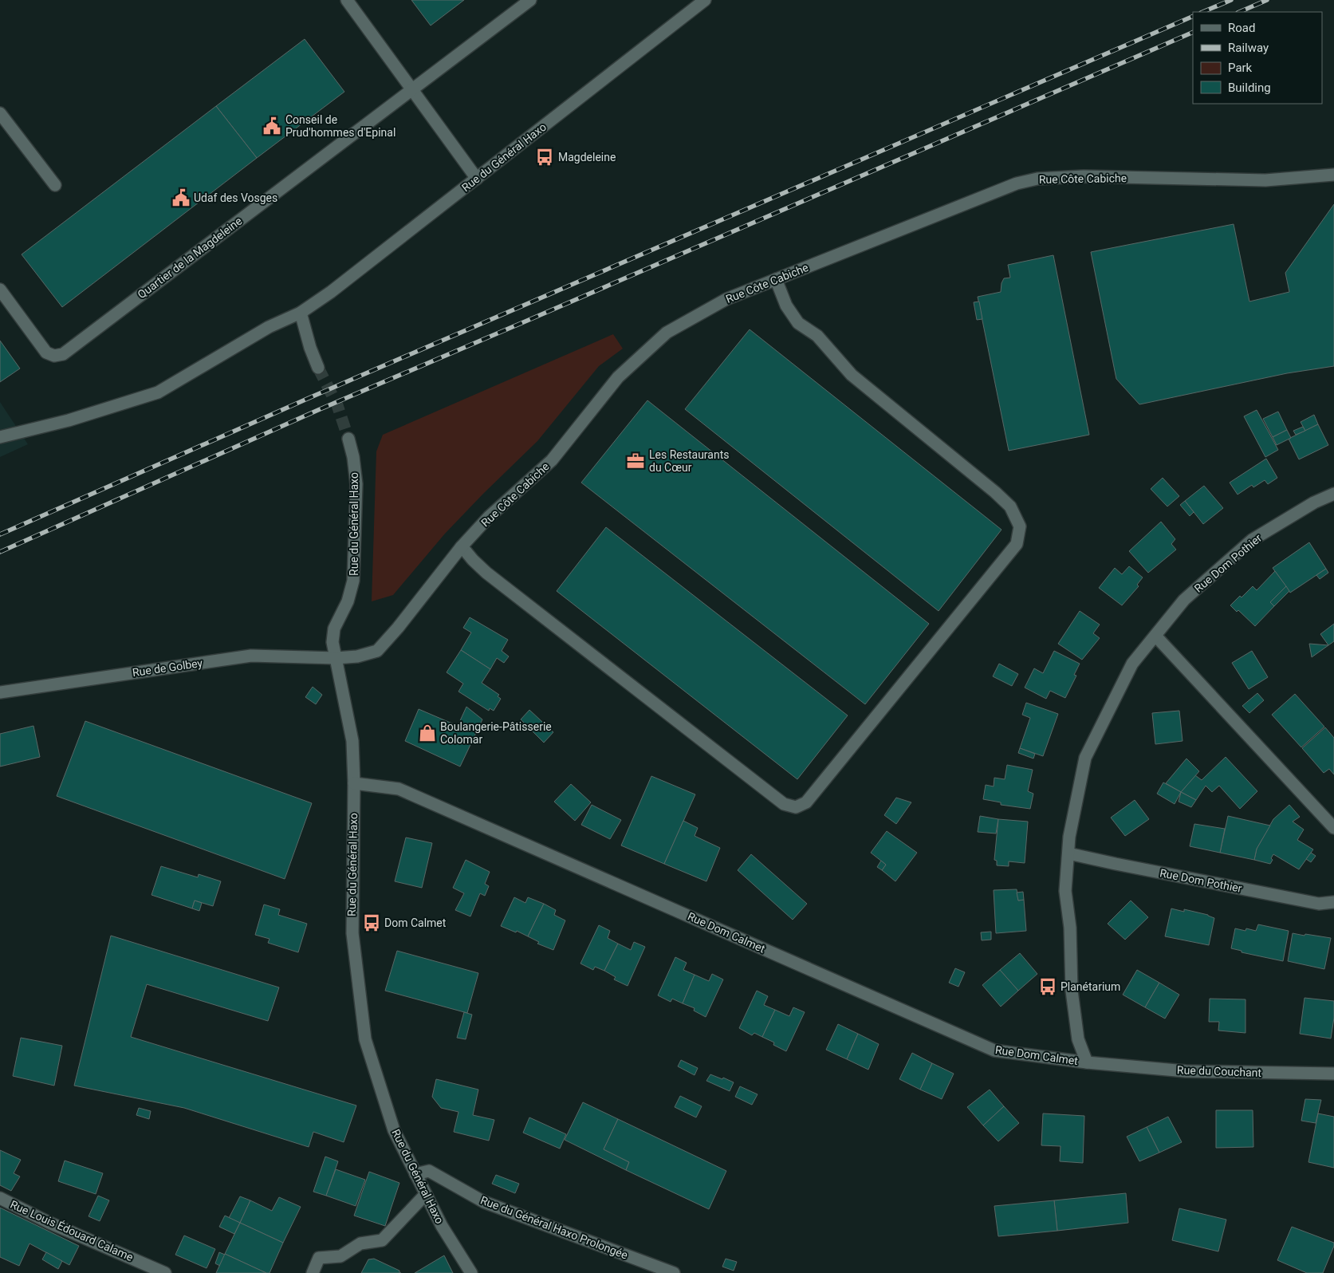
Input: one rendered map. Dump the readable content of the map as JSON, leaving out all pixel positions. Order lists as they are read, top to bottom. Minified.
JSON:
{"streets":{"street":["Rue du Général Haxo","Rue Côte Cabiche","Quartier de la Magdeleine","Rue Dom Pothier","Rue de Golbey","Rue Dom Calmet","Rue du Couchant","Rue du Général Haxo Prolongée","Rue Louis Édouard Calame"]},"crossings":[["Rue du Général Haxo","Rue Côte Cabiche"],["Rue du Général Haxo","Rue de Golbey"],["Rue du Général Haxo","Rue Dom Calmet"],["Rue du Général Haxo","Rue du Général Haxo Prolongée"],["Rue Côte Cabiche","Rue de Golbey"],["Rue Dom Pothier","Rue Dom Calmet"],["Rue Dom Calmet","Rue du Couchant"]],"places":{"public building":["Conseil de Prud'hommes d'Epinal","Udaf des Vosges"],"bus stop":["Magdeleine","Dom Calmet","Planétarium"],"office":["Les Restaurants du Cœur"],"shop":["Boulangerie-Pâtisserie Colomar"]},"legend":["Road","Railway","Park","Building"]}
